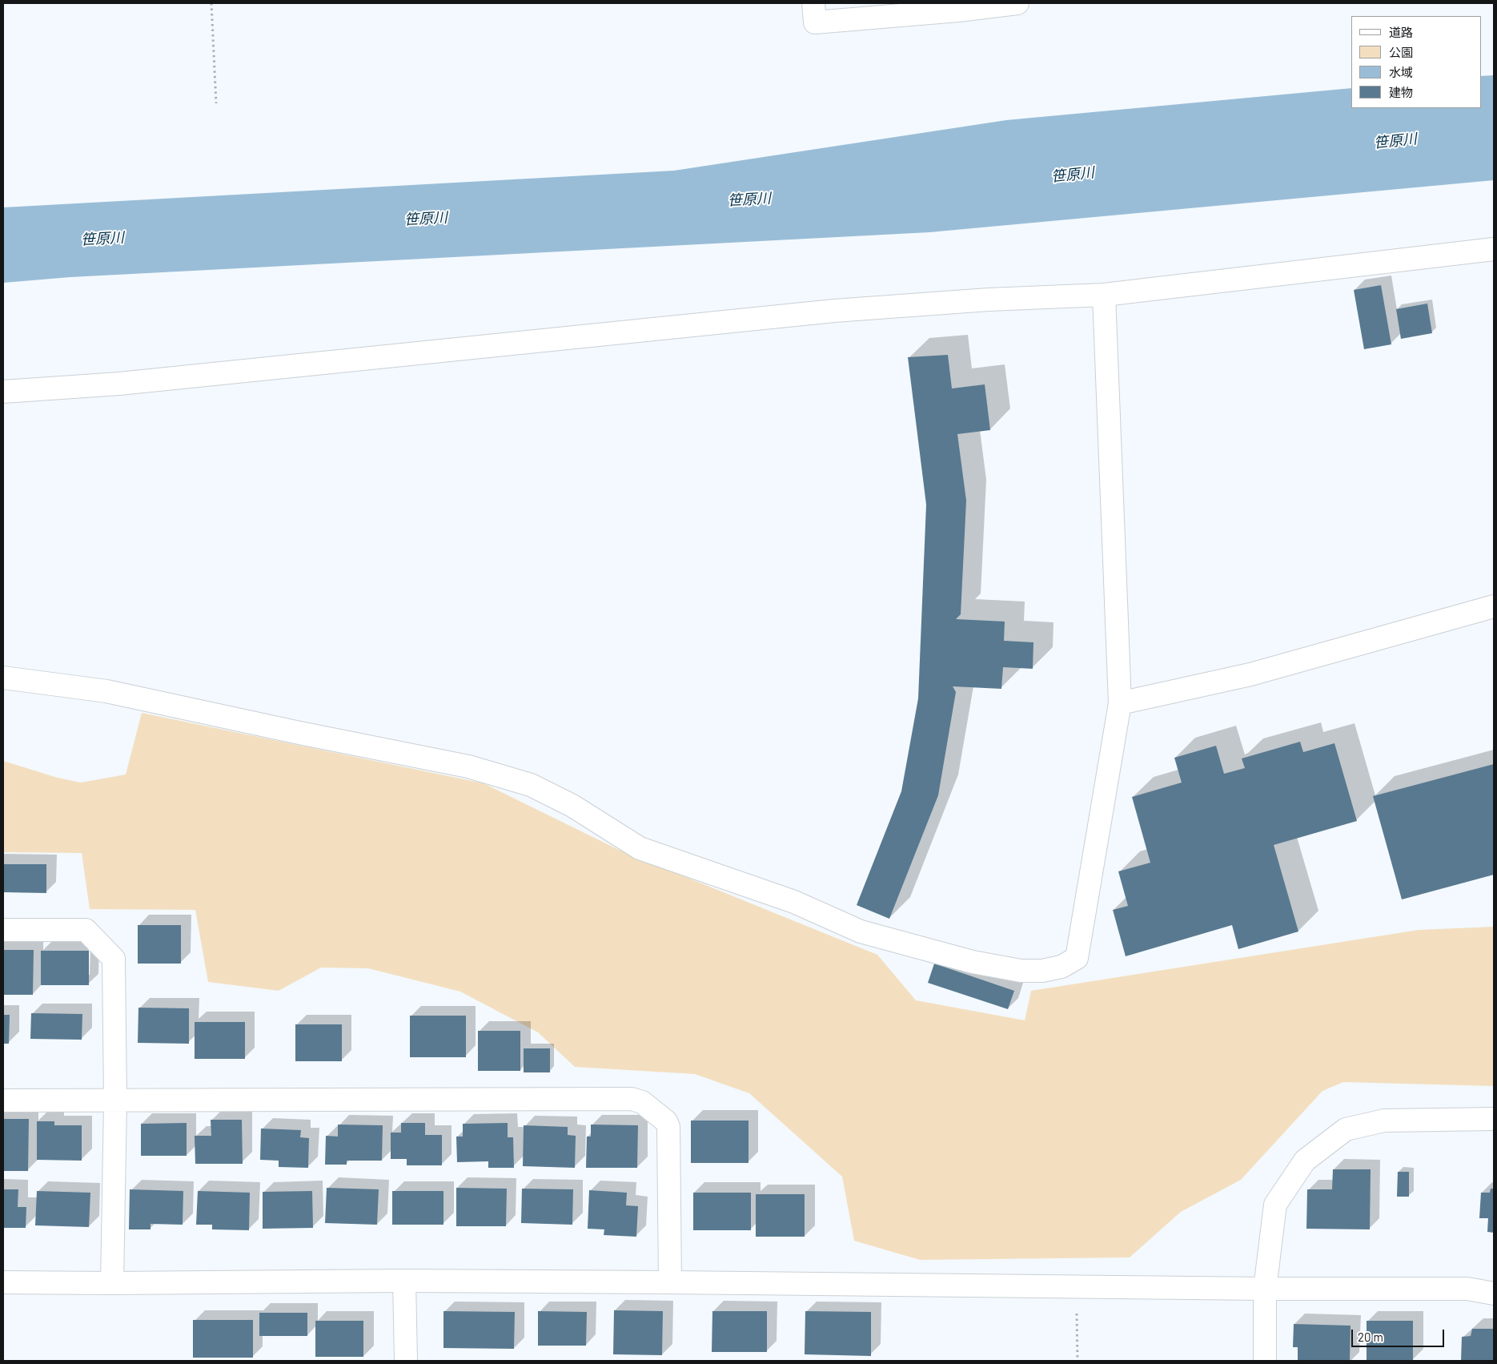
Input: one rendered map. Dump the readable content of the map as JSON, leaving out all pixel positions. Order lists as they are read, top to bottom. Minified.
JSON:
{"water":["笹原川"],"legend":["道路","公園","水域","建物"],"scale_bar":"20 m"}
